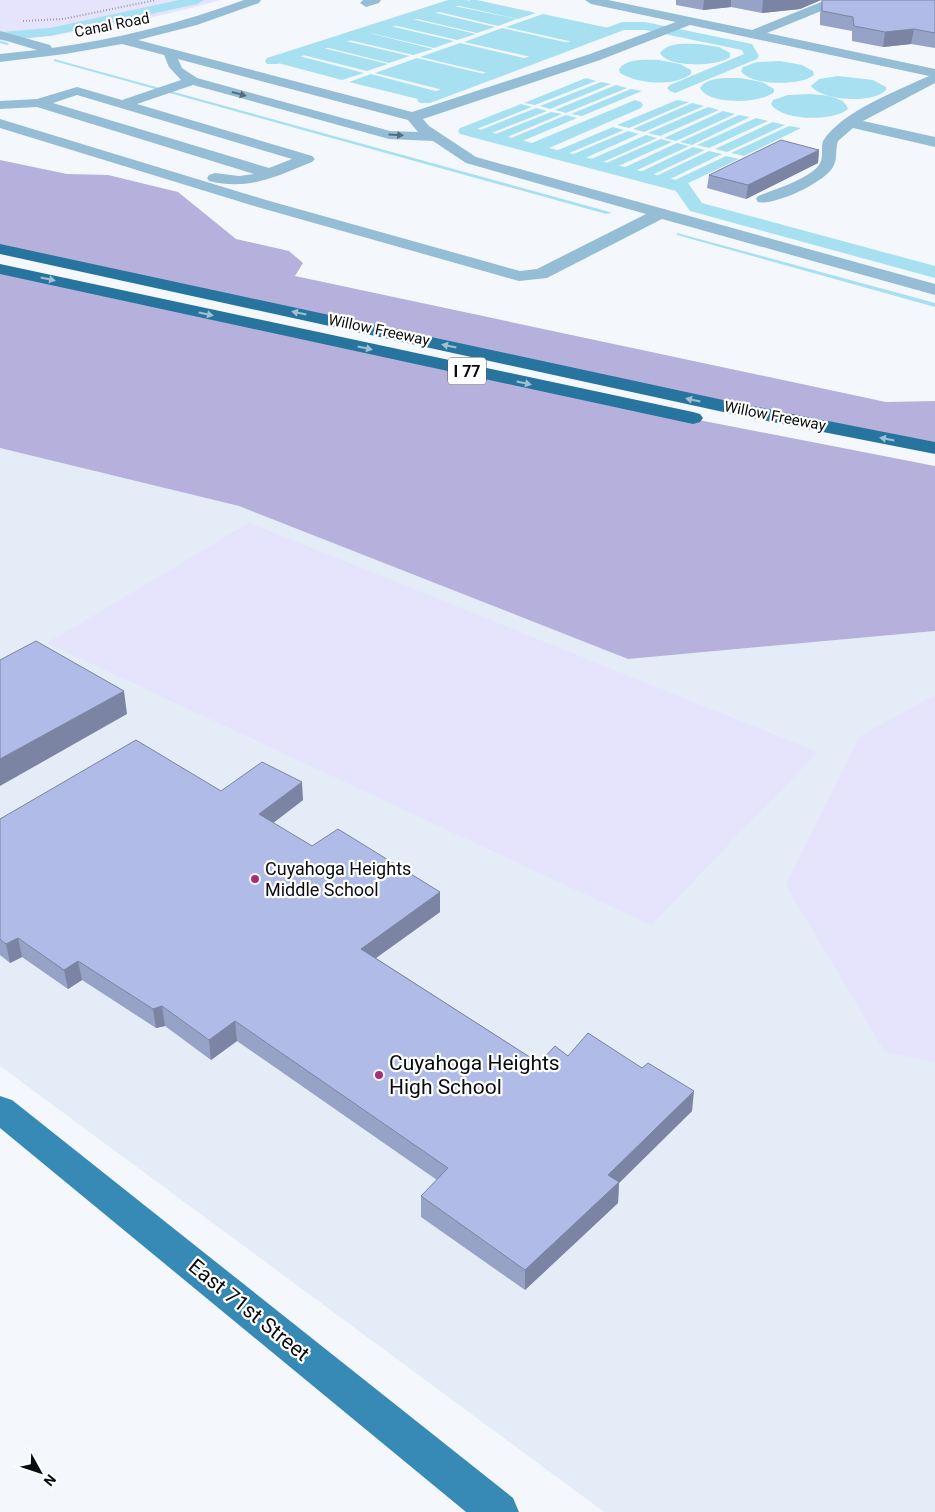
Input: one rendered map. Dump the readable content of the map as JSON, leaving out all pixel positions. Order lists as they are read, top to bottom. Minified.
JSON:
{"streets":{"highway":["Willow Freeway","I 77"],"main road":["East 71st Street"],"street":["Canal Road"]},"places":["Cuyahoga Heights Middle School","Cuyahoga Heights High School"],"north":"bottom right"}
